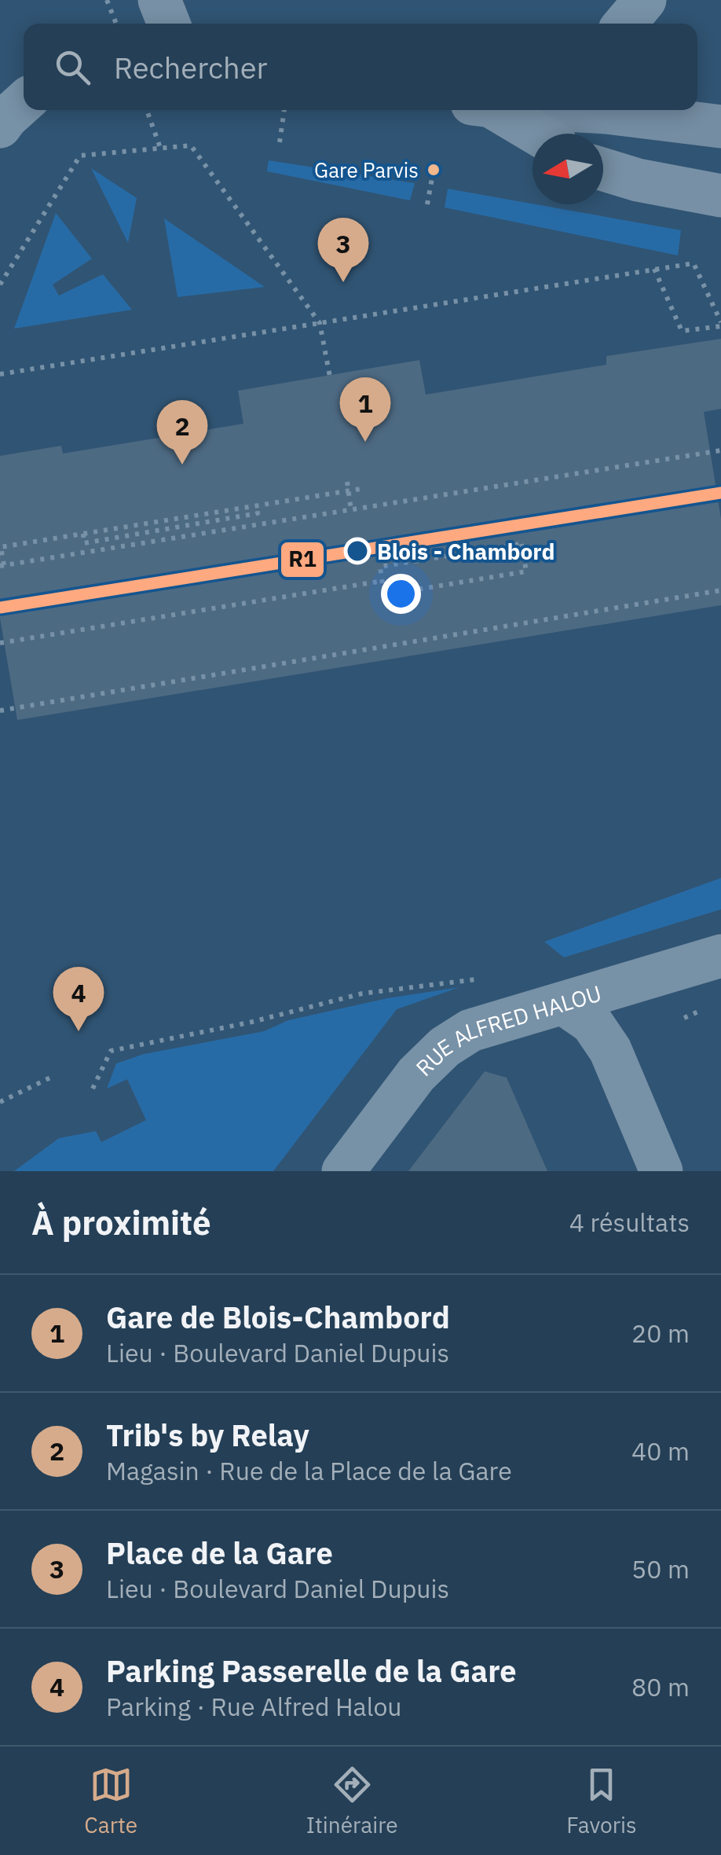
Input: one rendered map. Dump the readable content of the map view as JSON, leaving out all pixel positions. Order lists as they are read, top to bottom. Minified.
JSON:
{"streets":{"street":["RUE ALFRED HALOU"]},"places":["Gare Parvis","Blois - Chambord"],"lines":["transit line R1"],"north":"left","page":{"search":"Rechercher","pins":["3","1","2","4"],"heading":["À proximité","4 résultats"],"list":[{"mark":"1","name":"Gare de Blois-Chambord","note":"Lieu · Boulevard Daniel Dupuis","value":"20 m"},{"mark":"2","name":"Trib's by Relay","note":"Magasin · Rue de la Place de la Gare","value":"40 m"},{"mark":"3","name":"Place de la Gare","note":"Lieu · Boulevard Daniel Dupuis","value":"50 m"},{"mark":"4","name":"Parking Passerelle de la Gare","note":"Parking · Rue Alfred Halou","value":"80 m"}],"nav":["Carte","Itinéraire","Favoris"]}}
